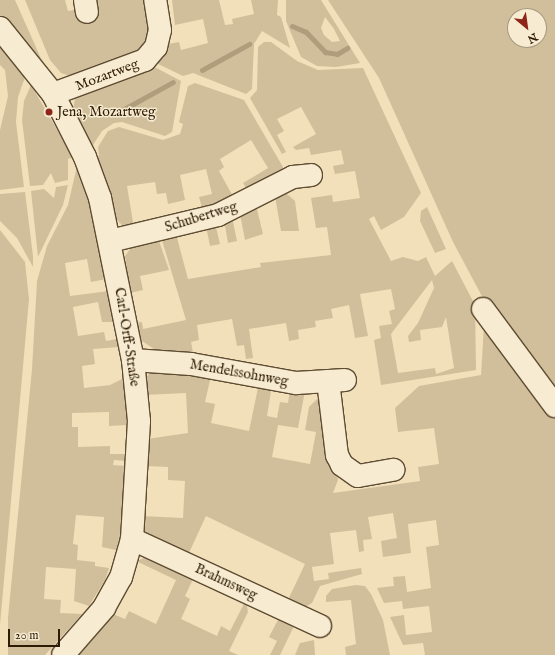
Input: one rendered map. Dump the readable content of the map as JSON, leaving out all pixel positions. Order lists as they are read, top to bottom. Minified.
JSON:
{"streets":{"street":["Mozartweg","Schubertweg","Carl-Orff-Straße","Mendelssohnweg","Brahmsweg"]},"crossings":[["Mozartweg","Carl-Orff-Straße"],["Schubertweg","Carl-Orff-Straße"],["Carl-Orff-Straße","Mendelssohnweg"],["Carl-Orff-Straße","Brahmsweg"]],"places":["Jena, Mozartweg"],"scale_bar":"20 m","north":"bottom right"}
